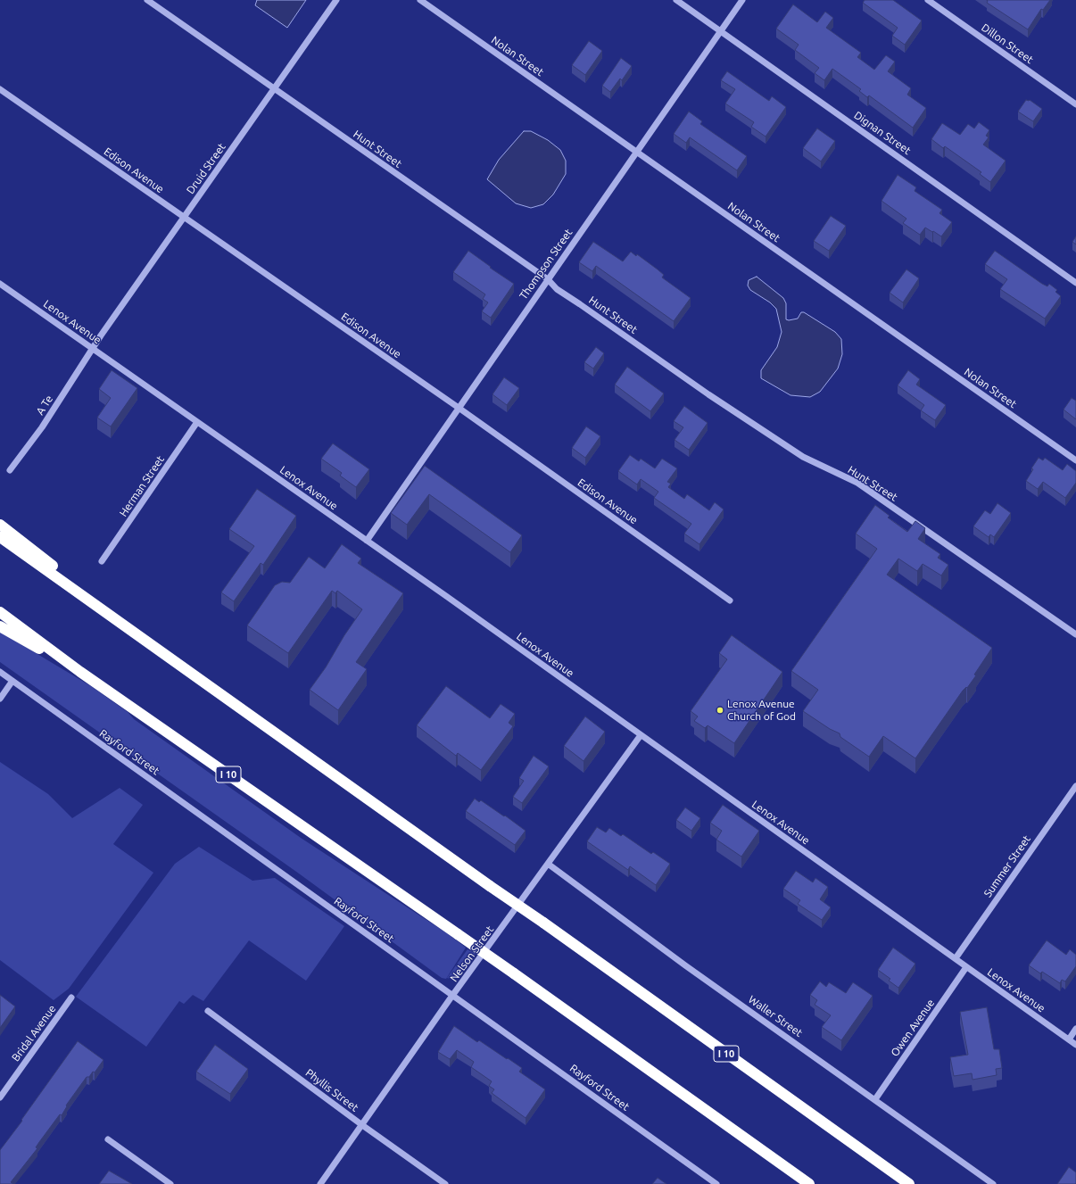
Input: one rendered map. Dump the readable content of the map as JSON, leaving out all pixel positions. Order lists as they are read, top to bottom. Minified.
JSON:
{"streets":{"highway":["I 10"],"street":["Dillon Street","Nolan Street","Dignan Street","Hunt Street","Druid Street","Edison Avenue","Thompson Street","Lenox Avenue","A Te","Herman Street","Rayford Street","Summer Street","Nelson Street","Waller Street","Owen Avenue","Bridal Avenue","Phyllis Street"]},"crossings":[["Nolan Street","Thompson Street"],["Dignan Street","Thompson Street"],["Hunt Street","Druid Street"],["Hunt Street","Thompson Street"],["Druid Street","Edison Avenue"],["Druid Street","Lenox Avenue"],["Druid Street","A Te"],["Edison Avenue","Thompson Street"],["Thompson Street","Lenox Avenue"],["Lenox Avenue","A Te"],["Lenox Avenue","Herman Street"],["Lenox Avenue","Summer Street"],["Lenox Avenue","Nelson Street"],["Lenox Avenue","Owen Avenue"],["Rayford Street","Nelson Street"],["Nelson Street","Waller Street"],["Nelson Street","Phyllis Street"],["Waller Street","Owen Avenue"]],"places":["Lenox Avenue Church of God"]}
